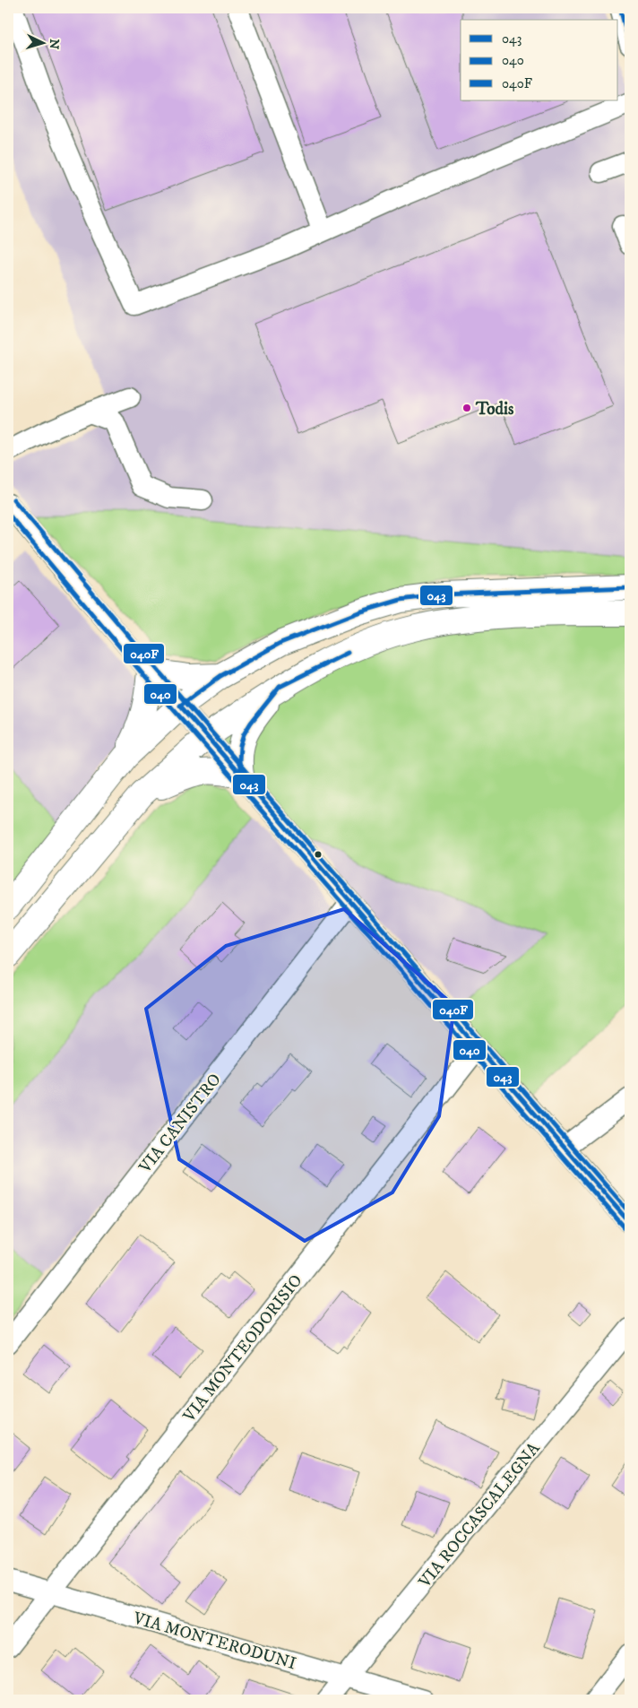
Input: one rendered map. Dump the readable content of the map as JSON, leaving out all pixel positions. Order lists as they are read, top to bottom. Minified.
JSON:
{"streets":{"street":["VIA CANISTRO","VIA MONTEODORISIO","VIA ROCCASCALEGNA","VIA MONTERODUNI"]},"crossings":[["VIA MONTEODORISIO","VIA MONTERODUNI"],["VIA ROCCASCALEGNA","VIA MONTERODUNI"]],"places":["Todis"],"lines":["transit line 043","transit line 040F","transit line 040"],"legend":["043","040","040F"],"north":"right"}
